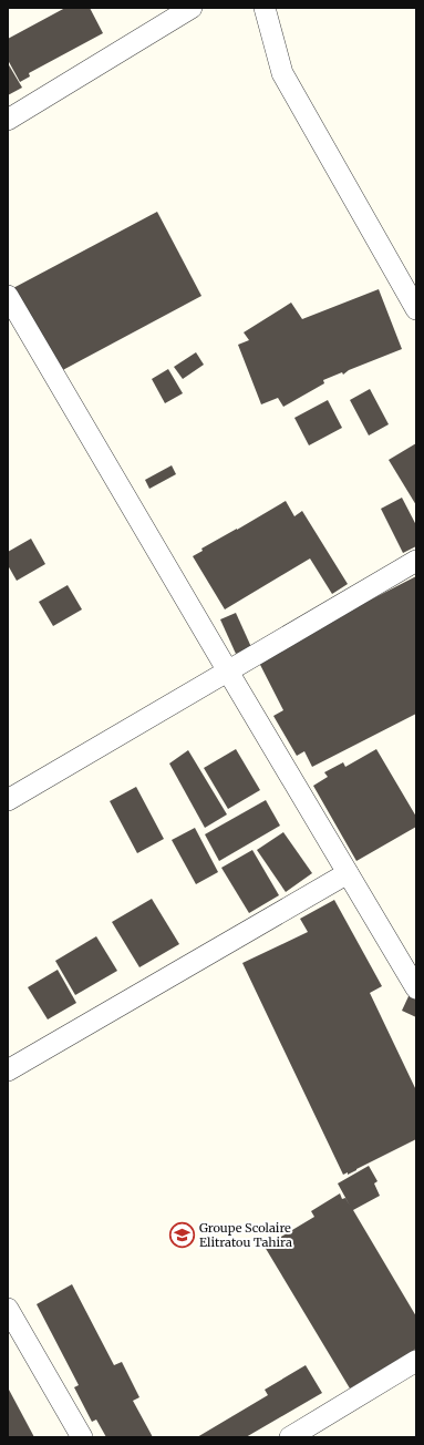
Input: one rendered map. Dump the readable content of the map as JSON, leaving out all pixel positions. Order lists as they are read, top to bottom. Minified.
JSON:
{"places":{"school or university":["Groupe Scolaire Elitratou Tahira"]}}
